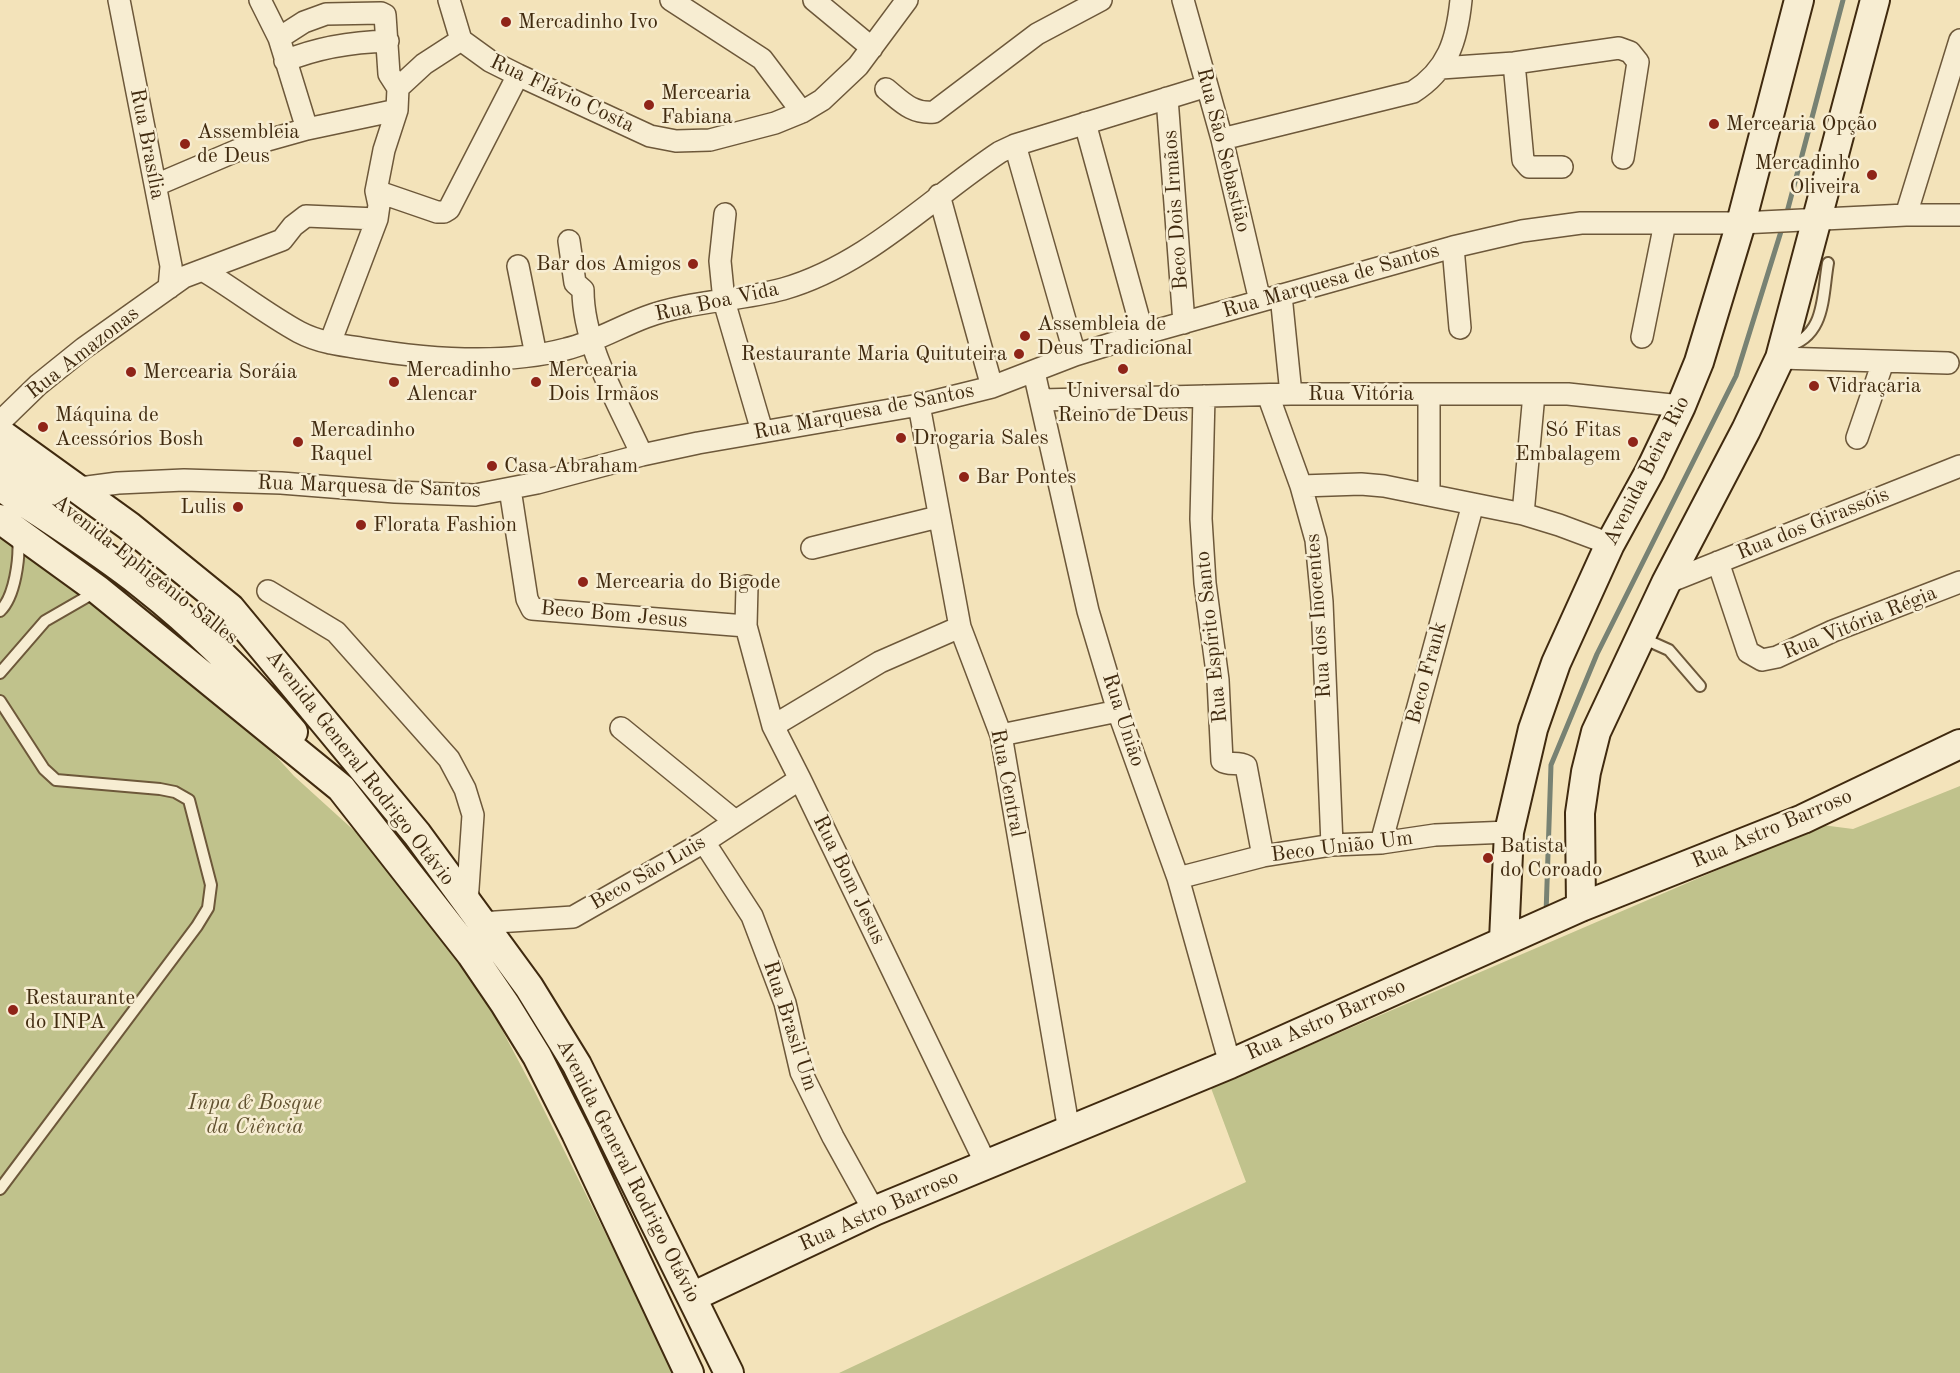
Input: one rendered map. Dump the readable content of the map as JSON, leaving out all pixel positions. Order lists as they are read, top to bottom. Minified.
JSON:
{"streets":{"street":["Rua Flávio Costa","Rua Brasília","Rua São Sebastião","Beco Dois Irmãos","Rua Marquesa de Santos","Rua Boa Vida","Rua Amazonas","Rua Vitória","Avenida Beira Rio","Rua dos Girassóis","Avenida Ephigênio Salles","Beco Bom Jesus","Rua dos Inocentes","Rua Vitória Régia","Rua Espírito Santo","Beco Frank","Rua União","Avenida General Rodrigo Otávio","Rua Central","Rua Astro Barroso","Beco União Um","Beco São Luis","Rua Bom Jesus","Rua Brasil Um"]},"crossings":[["Rua Brasília","Rua Amazonas"],["Rua São Sebastião","Rua Marquesa de Santos"],["Rua São Sebastião","Rua Boa Vida"],["Beco Dois Irmãos","Rua Marquesa de Santos"],["Beco Dois Irmãos","Rua Boa Vida"],["Rua Marquesa de Santos","Avenida Beira Rio"],["Rua Marquesa de Santos","Beco Bom Jesus"],["Rua Marquesa de Santos","Rua União"],["Rua Marquesa de Santos","Avenida General Rodrigo Otávio"],["Rua Marquesa de Santos","Rua Central"],["Rua Boa Vida","Rua Amazonas"],["Rua Vitória","Avenida Beira Rio"],["Rua Vitória","Rua dos Inocentes"],["Rua Vitória","Rua Espírito Santo"],["Rua Vitória","Rua União"],["Avenida Beira Rio","Rua Astro Barroso"],["Avenida Beira Rio","Beco União Um"],["Rua dos Girassóis","Rua Vitória Régia"],["Avenida Ephigênio Salles","Avenida General Rodrigo Otávio"],["Beco Bom Jesus","Rua Bom Jesus"],["Rua dos Inocentes","Beco União Um"],["Rua Espírito Santo","Beco União Um"],["Beco Frank","Beco União Um"],["Rua União","Rua Astro Barroso"],["Rua União","Beco União Um"],["Avenida General Rodrigo Otávio","Rua Astro Barroso"],["Avenida General Rodrigo Otávio","Beco São Luis"],["Rua Central","Rua Astro Barroso"],["Rua Astro Barroso","Rua Bom Jesus"],["Rua Astro Barroso","Rua Brasil Um"],["Beco São Luis","Rua Bom Jesus"],["Beco São Luis","Rua Brasil Um"]],"parks":["Inpa & Bosque da Ciência"],"places":["Mercadinho Ivo","Mercearia Fabiana","Mercearia Opção","Assembleia de Deus","Mercadinho Oliveira","Bar dos Amigos","Assembleia de Deus Tradicional","Restaurante Maria Quituteira","Universal do Reino de Deus","Mercearia Soráia","Mercadinho Alencar","Mercearia Dois Irmãos","Vidraçaria","Máquina de Acessórios Bosh","Drogaria Sales","Mercadinho Raquel","Só Fitas Embalagem","Casa Abraham","Bar Pontes","Lulis","Florata Fashion","Mercearia do Bigode","Batista do Coroado","Restaurante do INPA"]}
